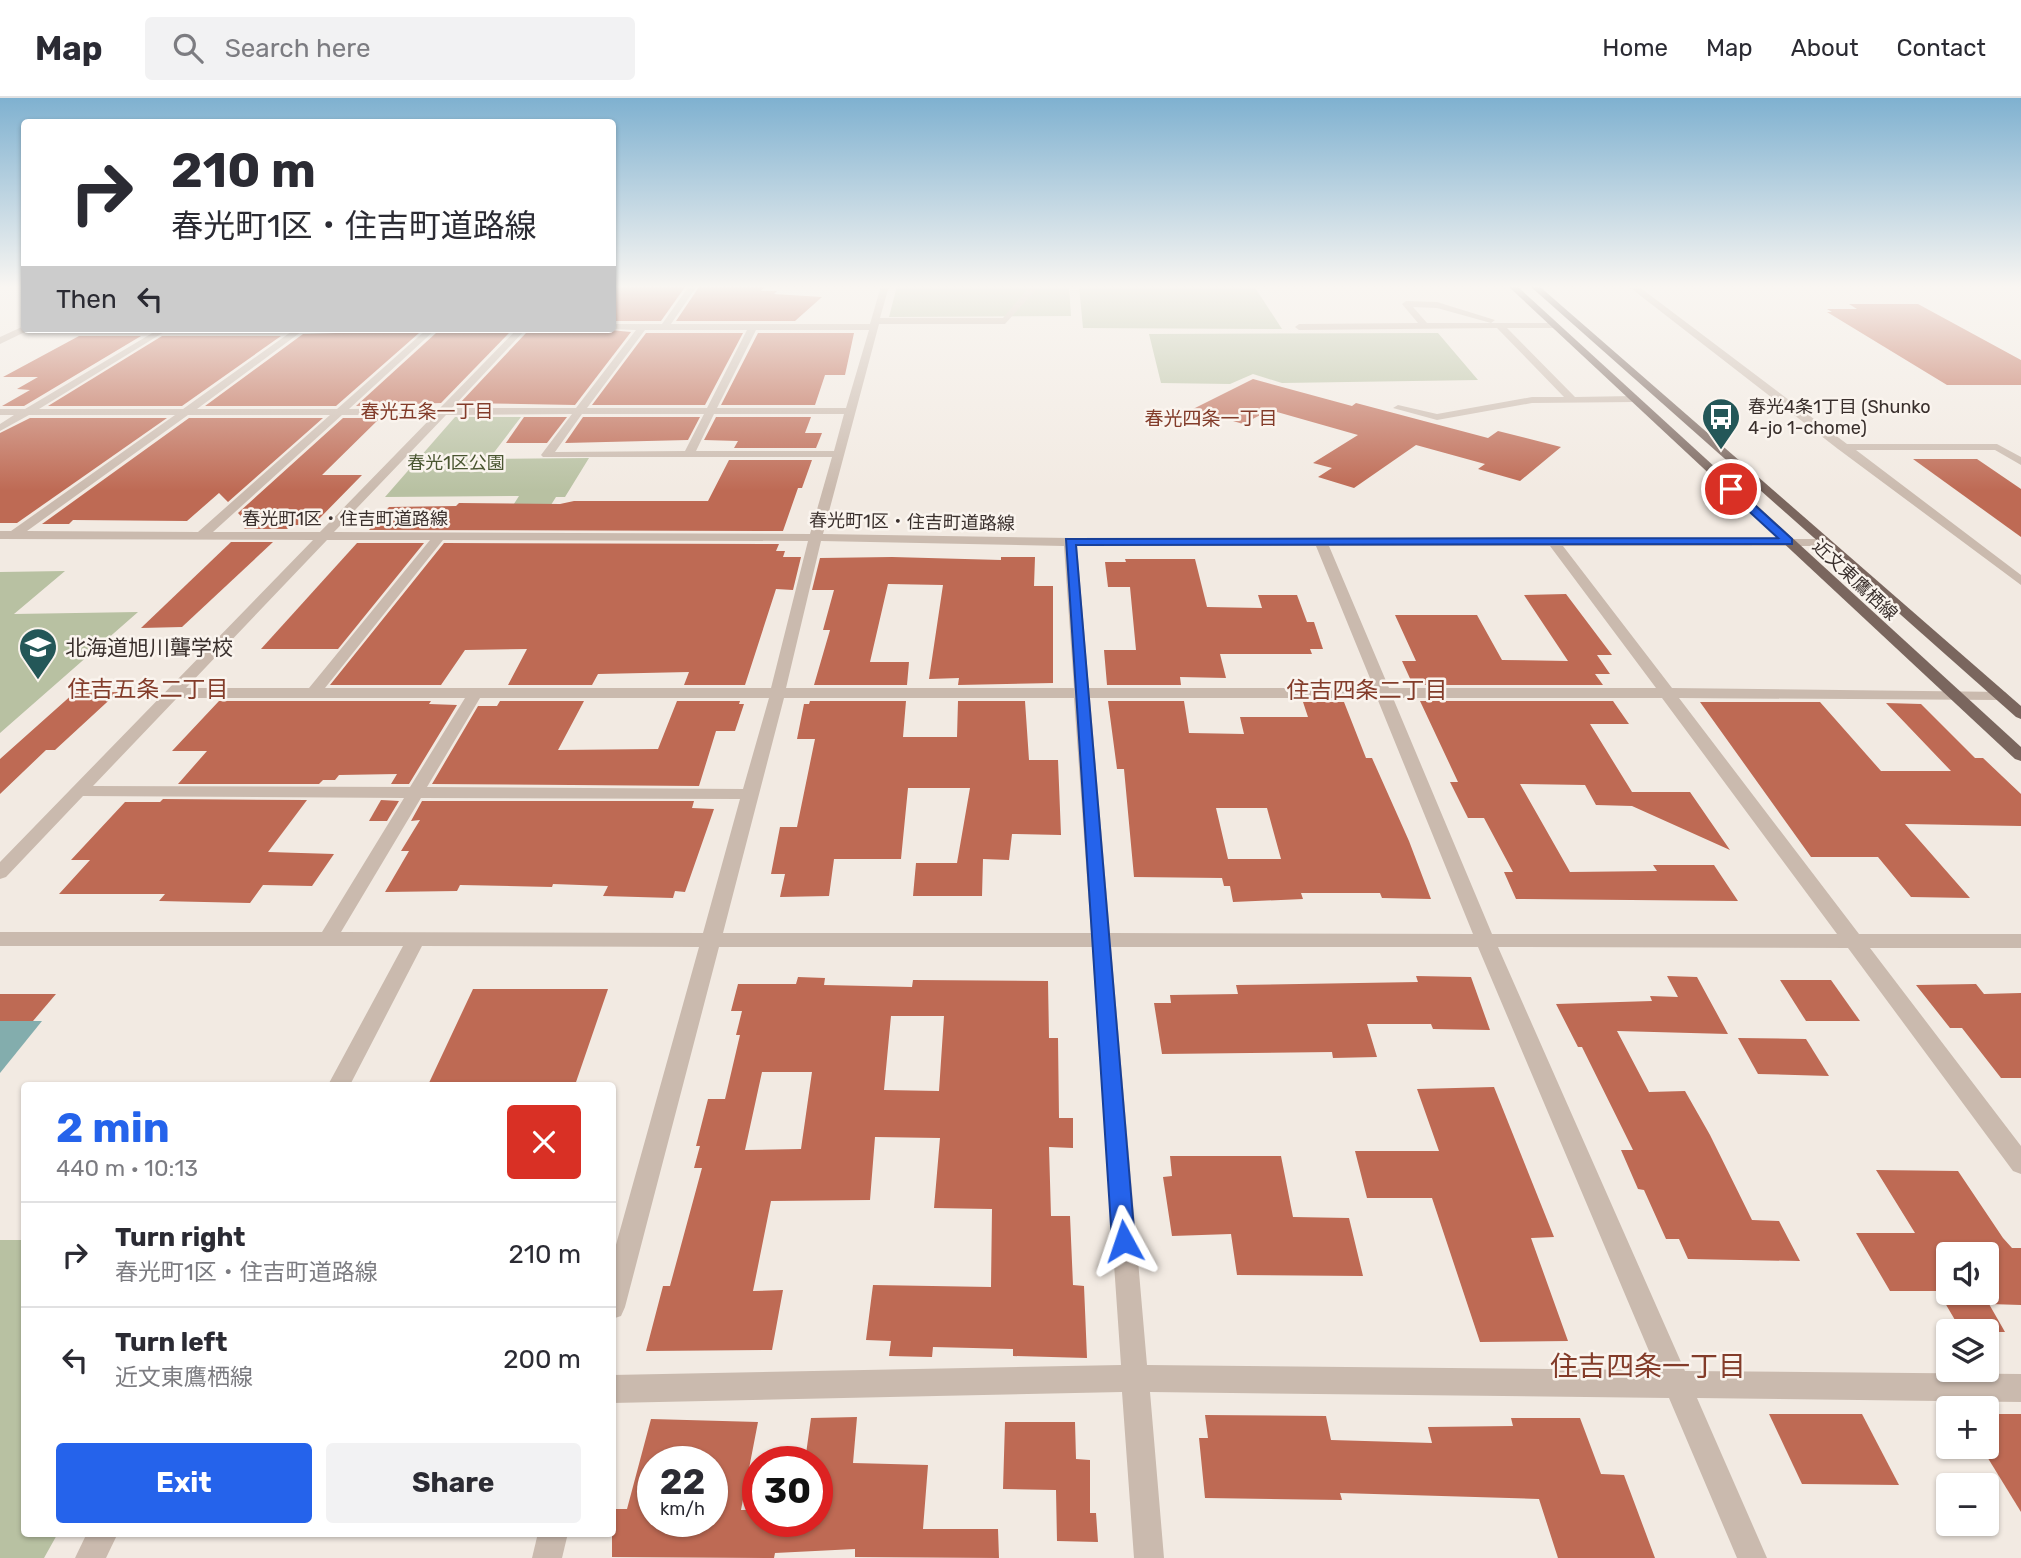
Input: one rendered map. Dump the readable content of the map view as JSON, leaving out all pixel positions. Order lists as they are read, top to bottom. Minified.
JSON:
{"streets":{"main road":["近文東鷹栖線"],"street":["春光町1区・住吉町道路線"]},"crossings":[["春光町1区・住吉町道路線","近文東鷹栖線"]],"districts":["春光五条一丁目","春光四条一丁目","住吉五条二丁目","住吉四条二丁目","住吉四条一丁目"],"parks":["春光1区公園"],"places":{"bus stop":["春光4条1丁目 (Shunko 4-jo 1-chome)"],"school or university":["北海道旭川聾学校"]},"page":{"header":"Map","search":"Search here","nav":["Home","Map","About","Contact"],"turn":["210 m","春光町1区・住吉町道路線"],"then":"Then","heading":["2 min","440 m · 10:13"],"list":[{"name":"Turn right","note":"春光町1区・住吉町道路線","value":"210 m"},{"name":"Turn left","note":"近文東鷹栖線","value":"200 m"}],"map_buttons":["+","−"],"buttons":["Exit","Share"],"speed":"22 km/h","limit":"30"}}
